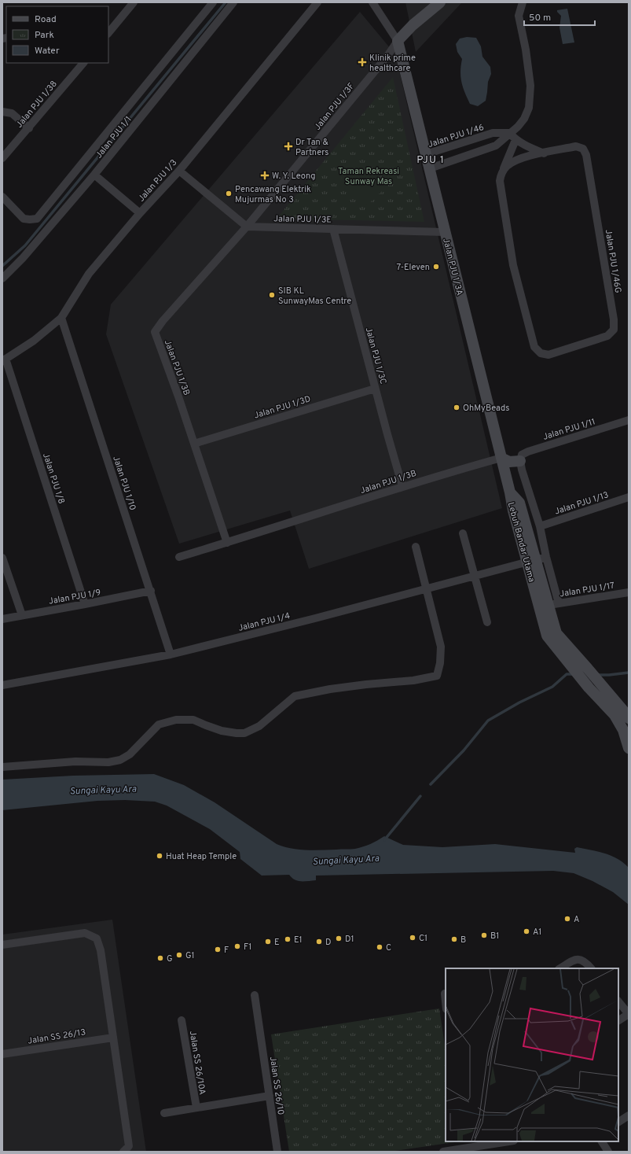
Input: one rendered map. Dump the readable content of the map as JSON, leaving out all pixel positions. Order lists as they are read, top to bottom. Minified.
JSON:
{"streets":{"main road":["Jalan PJU 1/3A","Lebuh Bandar Utama"],"street":["Jalan PJU 1/38","Jalan PJU 1/3F","Jalan PJU 1/46","Jalan PJU 1/1","Jalan PJU 1/3","Jalan PJU 1/3E","Jalan PJU 1/46G","Jalan PJU 1/3C","Jalan PJU 1/3B","Jalan PJU 1/3D","Jalan PJU 1/11","Jalan PJU 1/8","Jalan PJU 1/10","Jalan PJU 1/13","Jalan PJU 1/17","Jalan PJU 1/9","Jalan PJU 1/4","Jalan SS 26/13","Jalan SS 26/10A","Jalan SS 26/10"]},"crossings":[["Jalan PJU 1/3F","Jalan PJU 1/3E"],["Jalan PJU 1/3F","Jalan PJU 1/3A"],["Jalan PJU 1/3F","Jalan PJU 1/3B"],["Jalan PJU 1/46","Jalan PJU 1/3A"],["Jalan PJU 1/3","Jalan PJU 1/8"],["Jalan PJU 1/3","Jalan PJU 1/10"],["Jalan PJU 1/3E","Jalan PJU 1/3A"],["Jalan PJU 1/3E","Jalan PJU 1/3C"],["Jalan PJU 1/3E","Jalan PJU 1/3B"],["Jalan PJU 1/3A","Jalan PJU 1/3B"],["Jalan PJU 1/3A","Lebuh Bandar Utama"],["Jalan PJU 1/3C","Jalan PJU 1/3B"],["Jalan PJU 1/3C","Jalan PJU 1/3D"],["Jalan PJU 1/3B","Jalan PJU 1/3D"],["Jalan PJU 1/8","Jalan PJU 1/9"],["Jalan PJU 1/10","Jalan PJU 1/9"],["Jalan PJU 1/10","Jalan PJU 1/4"],["Lebuh Bandar Utama","Jalan PJU 1/17"],["Lebuh Bandar Utama","Jalan PJU 1/4"],["Jalan SS 26/10A","Jalan SS 26/10"]],"districts":["PJU 1"],"water":["Sungai Kayu Ara"],"parks":["Taman Rekreasi Sunway Mas"],"places":{"health":["Klinik prime healthcare","Dr Tan & Partners","W. Y. Leong"],"other":["Pencawang Elektrik Mujurmas No 3","7-Eleven","SIB KL SunwayMas Centre","OhMyBeads","Huat Heap Temple","A","A1","B1","C1","D1","E1","B","E","D","F1","C","F","G1","G"]},"legend":["Road","Park","Water"],"scale_bar":"50 m"}
